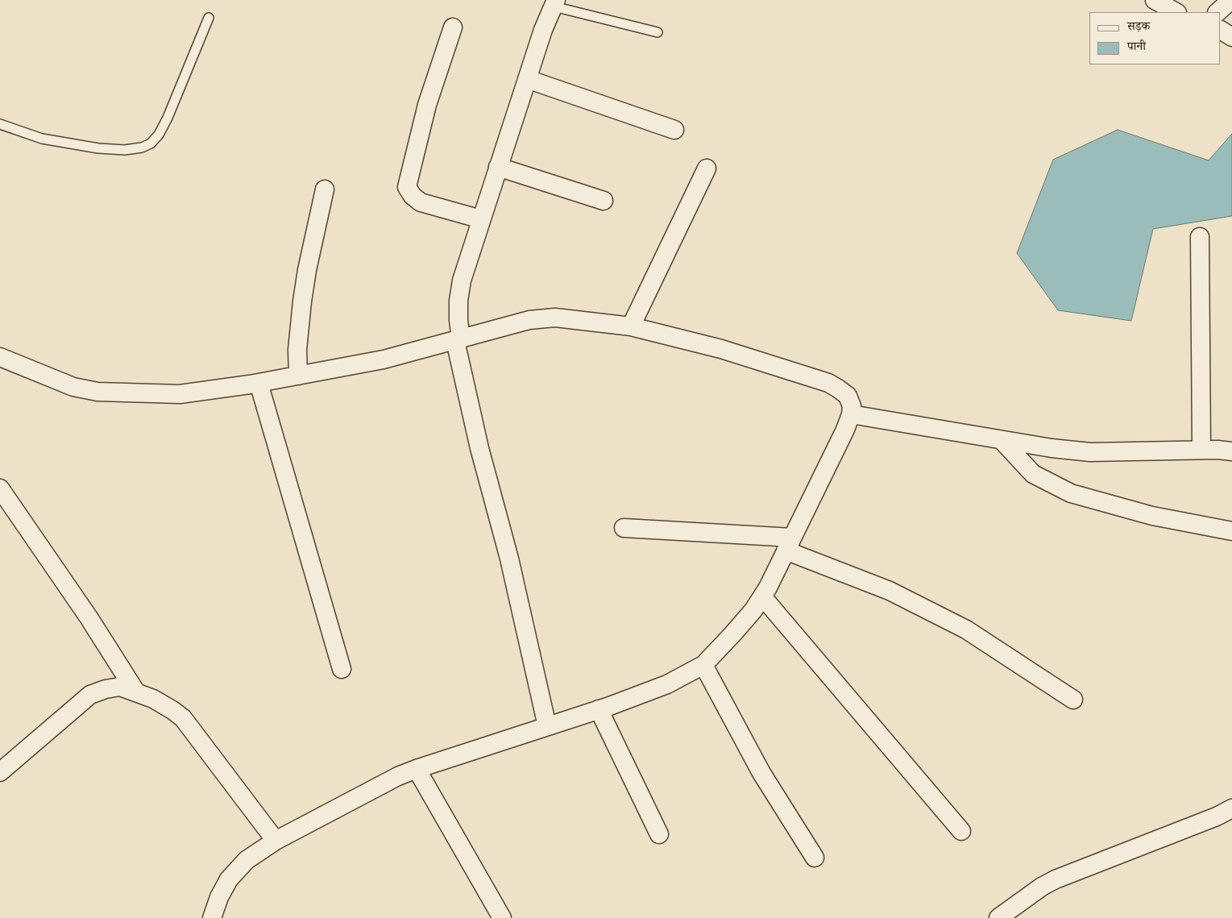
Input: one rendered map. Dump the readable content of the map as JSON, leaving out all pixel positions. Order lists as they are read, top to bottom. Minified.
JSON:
{"legend":["सड़क","पानी"]}
